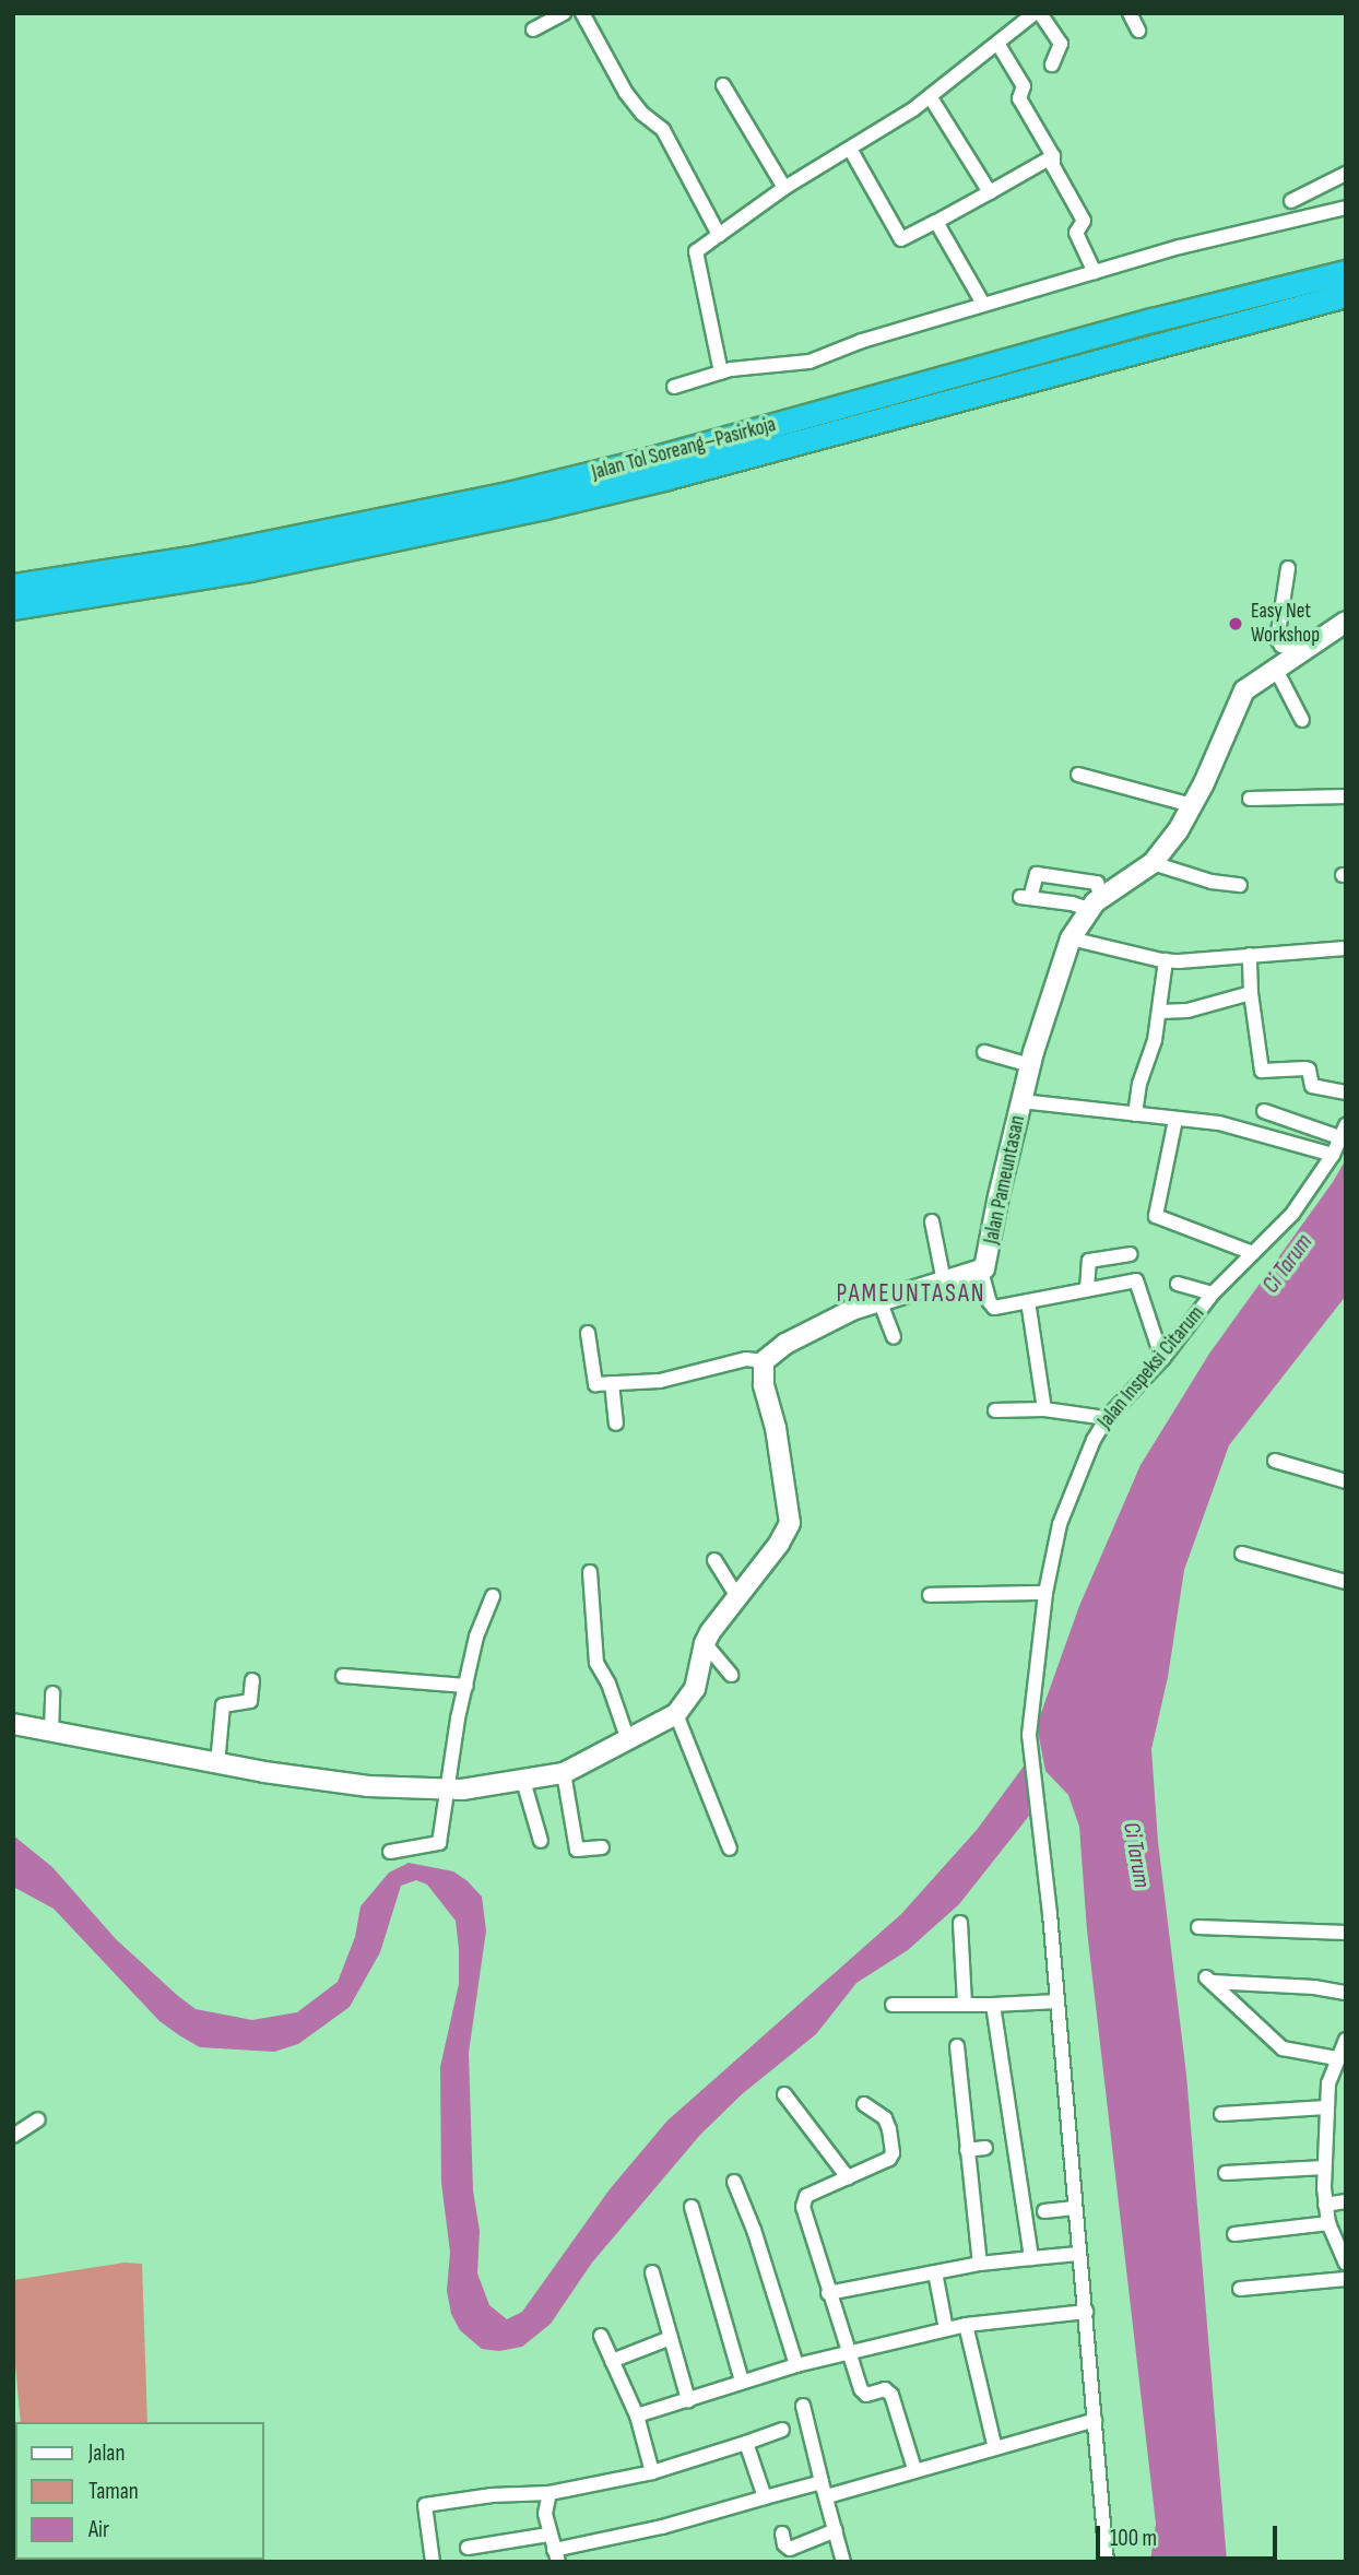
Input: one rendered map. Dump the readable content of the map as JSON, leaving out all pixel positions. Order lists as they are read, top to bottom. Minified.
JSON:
{"streets":{"highway":["Jalan Tol Soreang–Pasirkoja"],"street":["Jalan Pameuntasan","Jalan Inspeksi Citarum"]},"districts":["PAMEUNTASAN"],"water":["Ci Tarum"],"places":["Easy Net Workshop"],"legend":["Jalan","Taman","Air"],"scale_bar":"100 m"}
